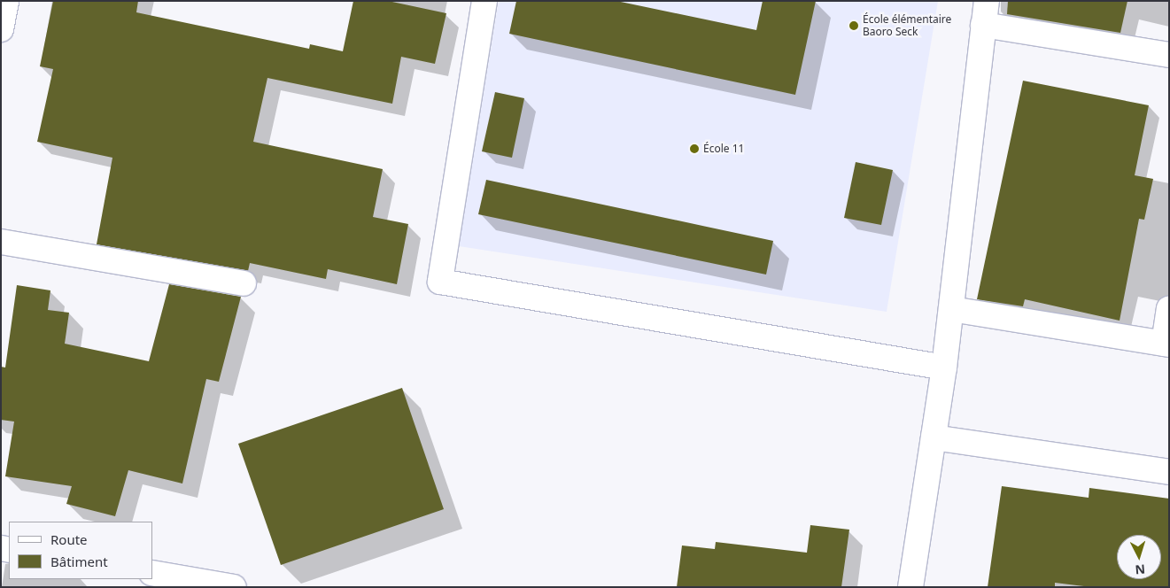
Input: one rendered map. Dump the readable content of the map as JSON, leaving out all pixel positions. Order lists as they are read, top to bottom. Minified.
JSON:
{"places":["École élémentaire Baoro Seck","École 11"],"legend":["Route","Bâtiment"],"north":"bottom"}
